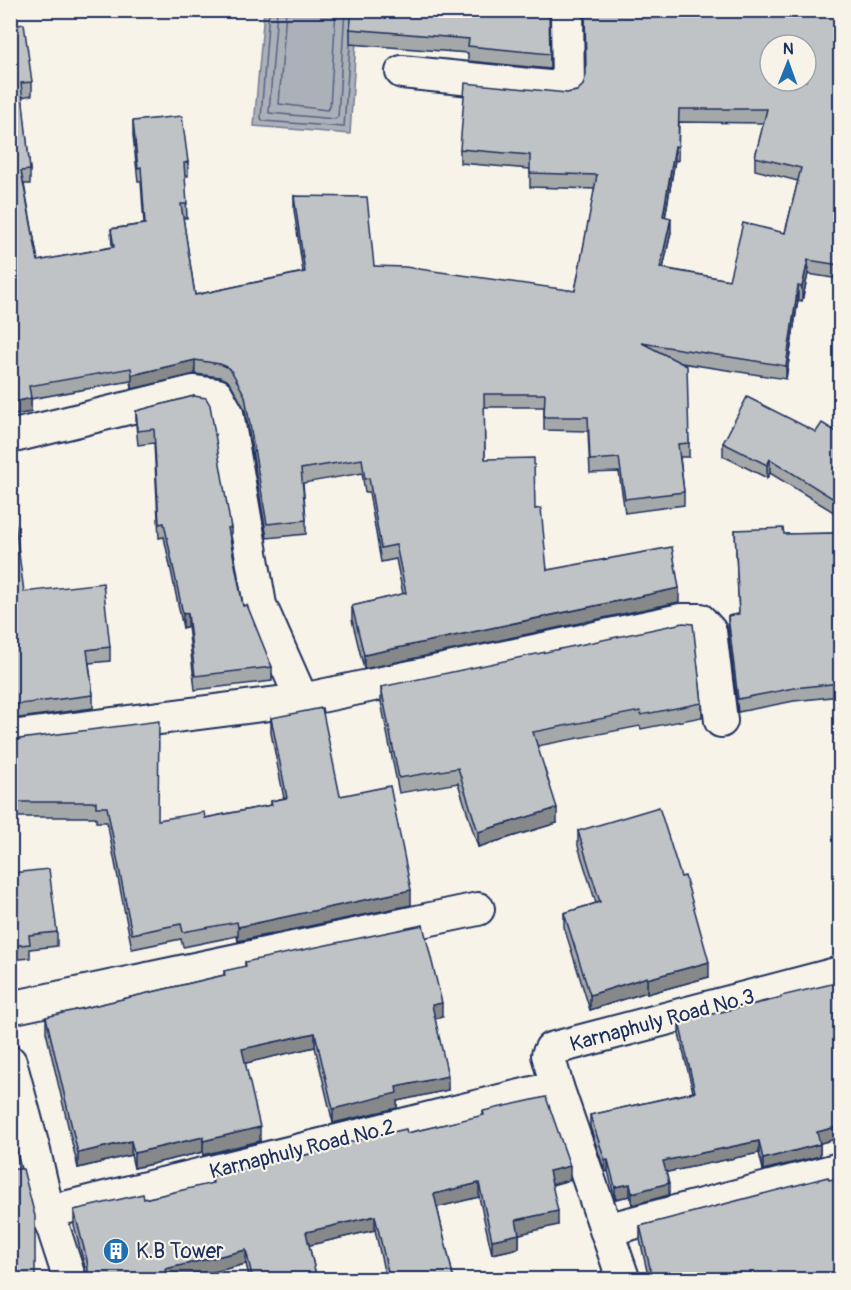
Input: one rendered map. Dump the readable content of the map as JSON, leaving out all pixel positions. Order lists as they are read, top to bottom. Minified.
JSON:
{"streets":{"street":["Karnaphuly Road No.3","Karnaphuly Road No.2"]},"crossings":[["Karnaphuly Road No.3","Karnaphuly Road No.2"]],"places":{"building":["K.B Tower"]},"north":"top"}
